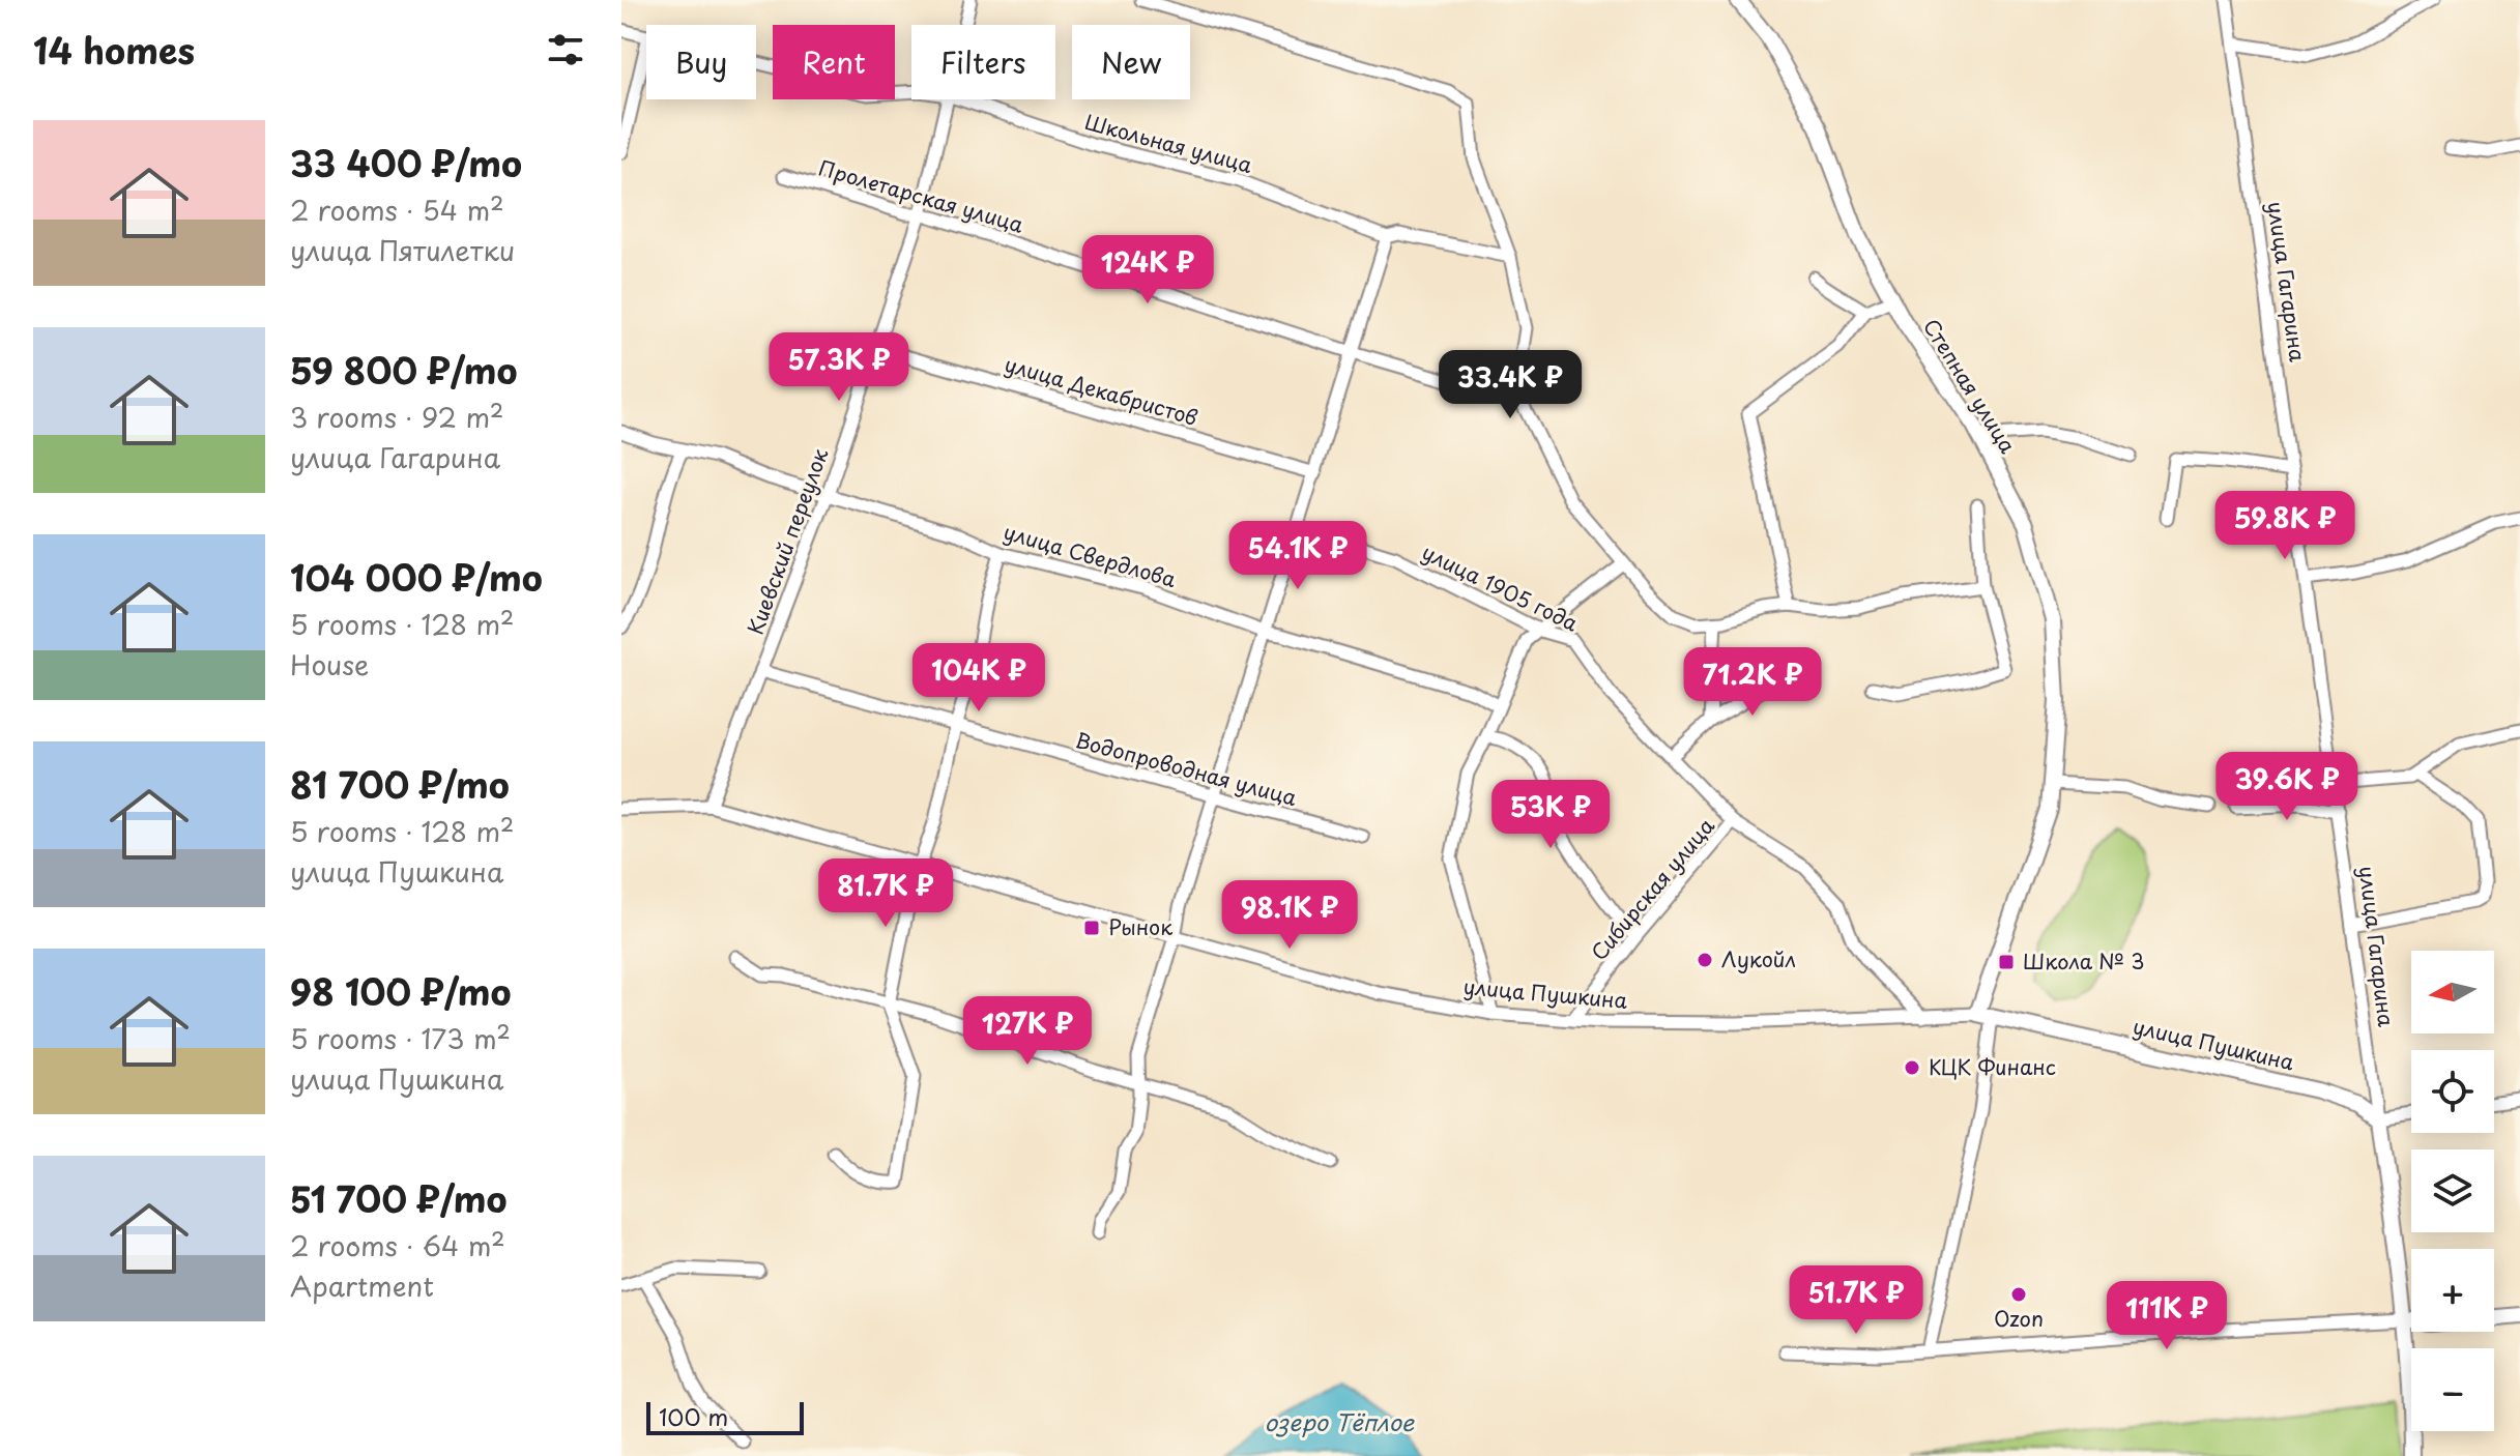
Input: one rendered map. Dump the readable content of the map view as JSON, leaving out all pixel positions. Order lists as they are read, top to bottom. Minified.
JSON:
{"streets":{"main road":["улица Гагарина","Степная улица","улица Пушкина"],"street":["Школьная улица","Пролетарская улица","улица Декабристов","Киевский переулок","улица Свердлова","улица 1905 года","Водопроводная улица","Сибирская улица"]},"crossings":[["Пролетарская улица","Киевский переулок"],["улица Гагарина","улица Пушкина"],["Степная улица","улица Пушкина"],["улица Декабристов","Киевский переулок"],["Киевский переулок","улица Свердлова"],["Киевский переулок","Водопроводная улица"],["Киевский переулок","улица Пушкина"],["улица 1905 года","Сибирская улица"],["улица 1905 года","улица Пушкина"],["Сибирская улица","улица Пушкина"]],"water":["озеро Тёплое"],"places":{"transit":["Рынок","Школа № 3"],"other":["Лукойл","КЦК Финанс","Ozon"]},"scale_bar":"100 m","north":"left","page":{"heading":"14 homes","chip":["Buy","Rent","Filters","New"],"list":[{"name":"33 400 ₽/mo","note":"2 rooms · 54 m² · улица Пятилетки"},{"name":"59 800 ₽/mo","note":"3 rooms · 92 m² · улица Гагарина"},{"name":"104 000 ₽/mo","note":"5 rooms · 128 m² · House"},{"name":"81 700 ₽/mo","note":"5 rooms · 128 m² · улица Пушкина"},{"name":"98 100 ₽/mo","note":"5 rooms · 173 m² · улица Пушкина"},{"name":"51 700 ₽/mo","note":"2 rooms · 64 m² · Apartment"}],"price":["124K ₽","57.3K ₽","33.4K ₽","59.8K ₽","54.1K ₽","104K ₽","71.2K ₽","39.6K ₽","53K ₽","81.7K ₽","98.1K ₽","127K ₽","51.7K ₽","111K ₽"],"map_buttons":["+","−"],"scale":"100 m"}}
